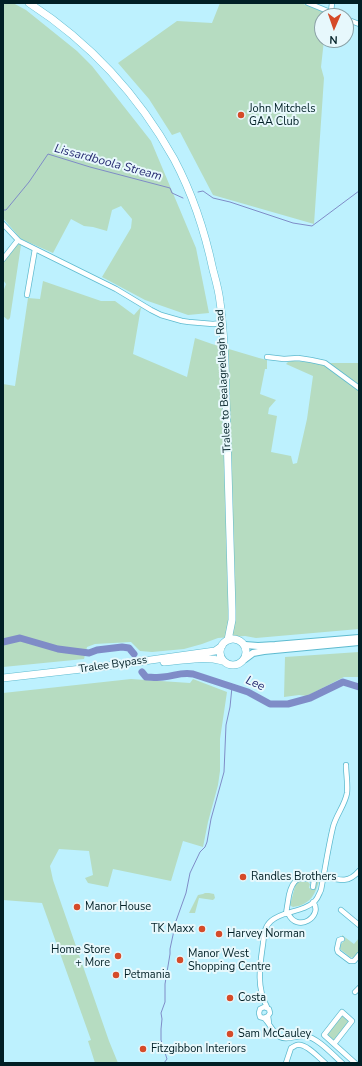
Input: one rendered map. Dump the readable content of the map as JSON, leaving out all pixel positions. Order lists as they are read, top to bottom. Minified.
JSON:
{"streets":{"highway":["Tralee to Bealagrellagh Road","Tralee Bypass"]},"crossings":[["Tralee to Bealagrellagh Road","Tralee Bypass"]],"water":["Lissardboola Stream","Lee"],"places":["John Mitchels GAA Club","Randles Brothers","Manor House","TK Maxx","Harvey Norman","Home Store + More","Manor West Shopping Centre","Petmania","Costa","Sam McCauley","Fitzgibbon Interiors"],"north":"bottom"}
